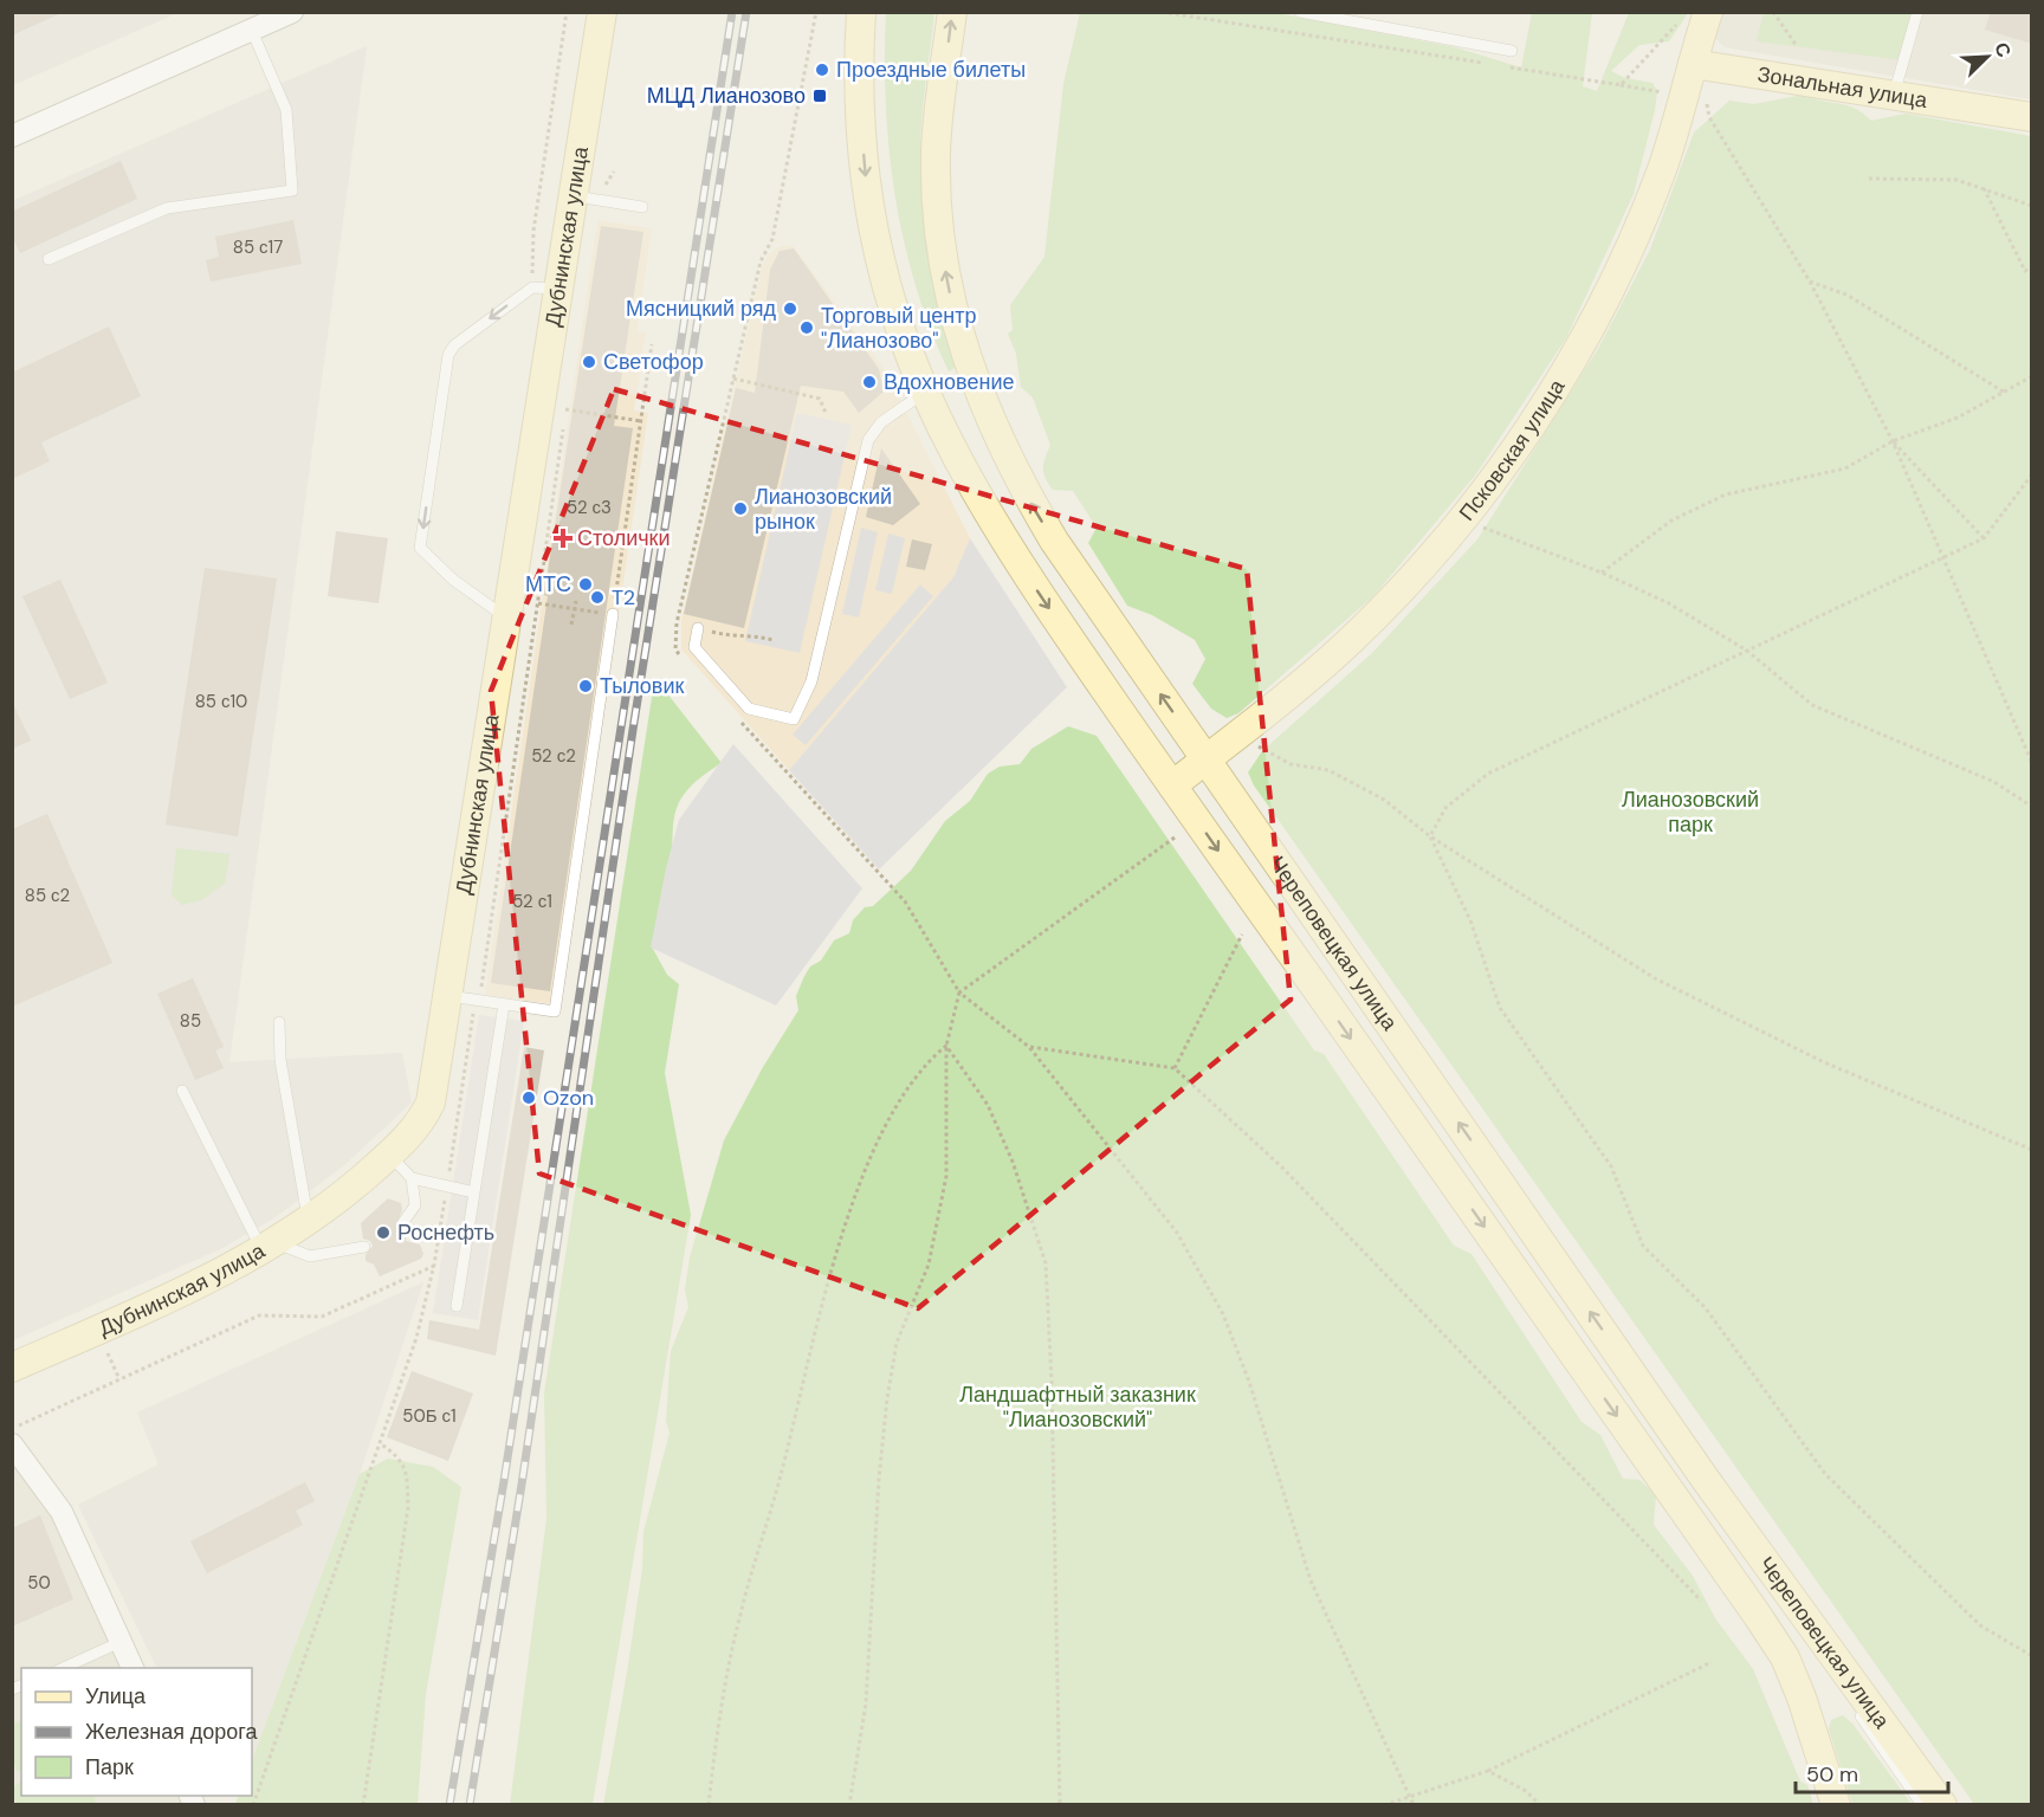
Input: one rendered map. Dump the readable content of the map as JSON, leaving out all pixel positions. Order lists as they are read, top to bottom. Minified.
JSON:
{"streets":{"main road":["Зональная улица","Дубнинская улица","Псковская улица","Череповецкая улица"]},"crossings":[["Зональная улица","Псковская улица"],["Псковская улица","Череповецкая улица"]],"parks":["Лианозовский парк","Ландшафтный заказник \"Лианозовский\""],"places":{"other":["Проездные билеты","Мясницкий ряд","Торговый центр \"Лианозово\"","Светофор","Вдохновение","Лианозовский рынок","МТС","T2","Тыловик","Ozon","Роснефть"],"transit":["МЦД Лианозово"],"health":["Столички"]},"house_numbers":["85 с17","52 с3","85 с10","52 с2","85 с2","52 с1","85","50Б с1","50"],"legend":["Улица","Железная дорога","Парк"],"scale_bar":"50 m","north":"top right"}
